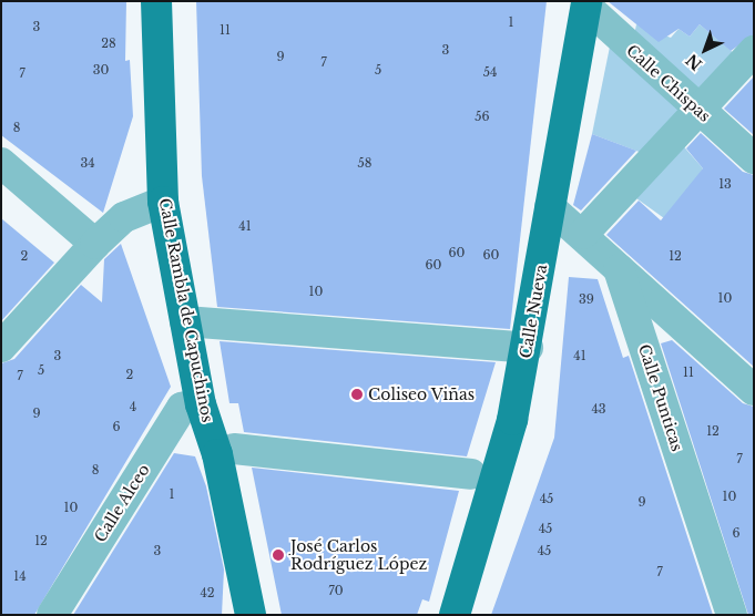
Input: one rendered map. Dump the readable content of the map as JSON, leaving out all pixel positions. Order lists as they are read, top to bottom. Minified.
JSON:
{"streets":{"main road":["Calle Rambla de Capuchinos","Calle Nueva"],"street":["Calle Chispas","Calle Punticas","Calle Alceo"]},"crossings":[["Calle Chispas","Calle Nueva"],["Calle Rambla de Capuchinos","Calle Alceo"],["Calle Nueva","Calle Punticas"]],"places":["Coliseo Viñas","José Carlos Rodríguez López"],"house_numbers":["1","3","11","28","3","9","7","30","5","54","7","56","8","34","58","13","41","60","60","2","12","60","10","10","39","3","41","5","11","2","7","4","43","9","6","12","7","8","1","10","45","9","10","45","6","12","3","45","7","14","70","42"],"north":"bottom left"}
